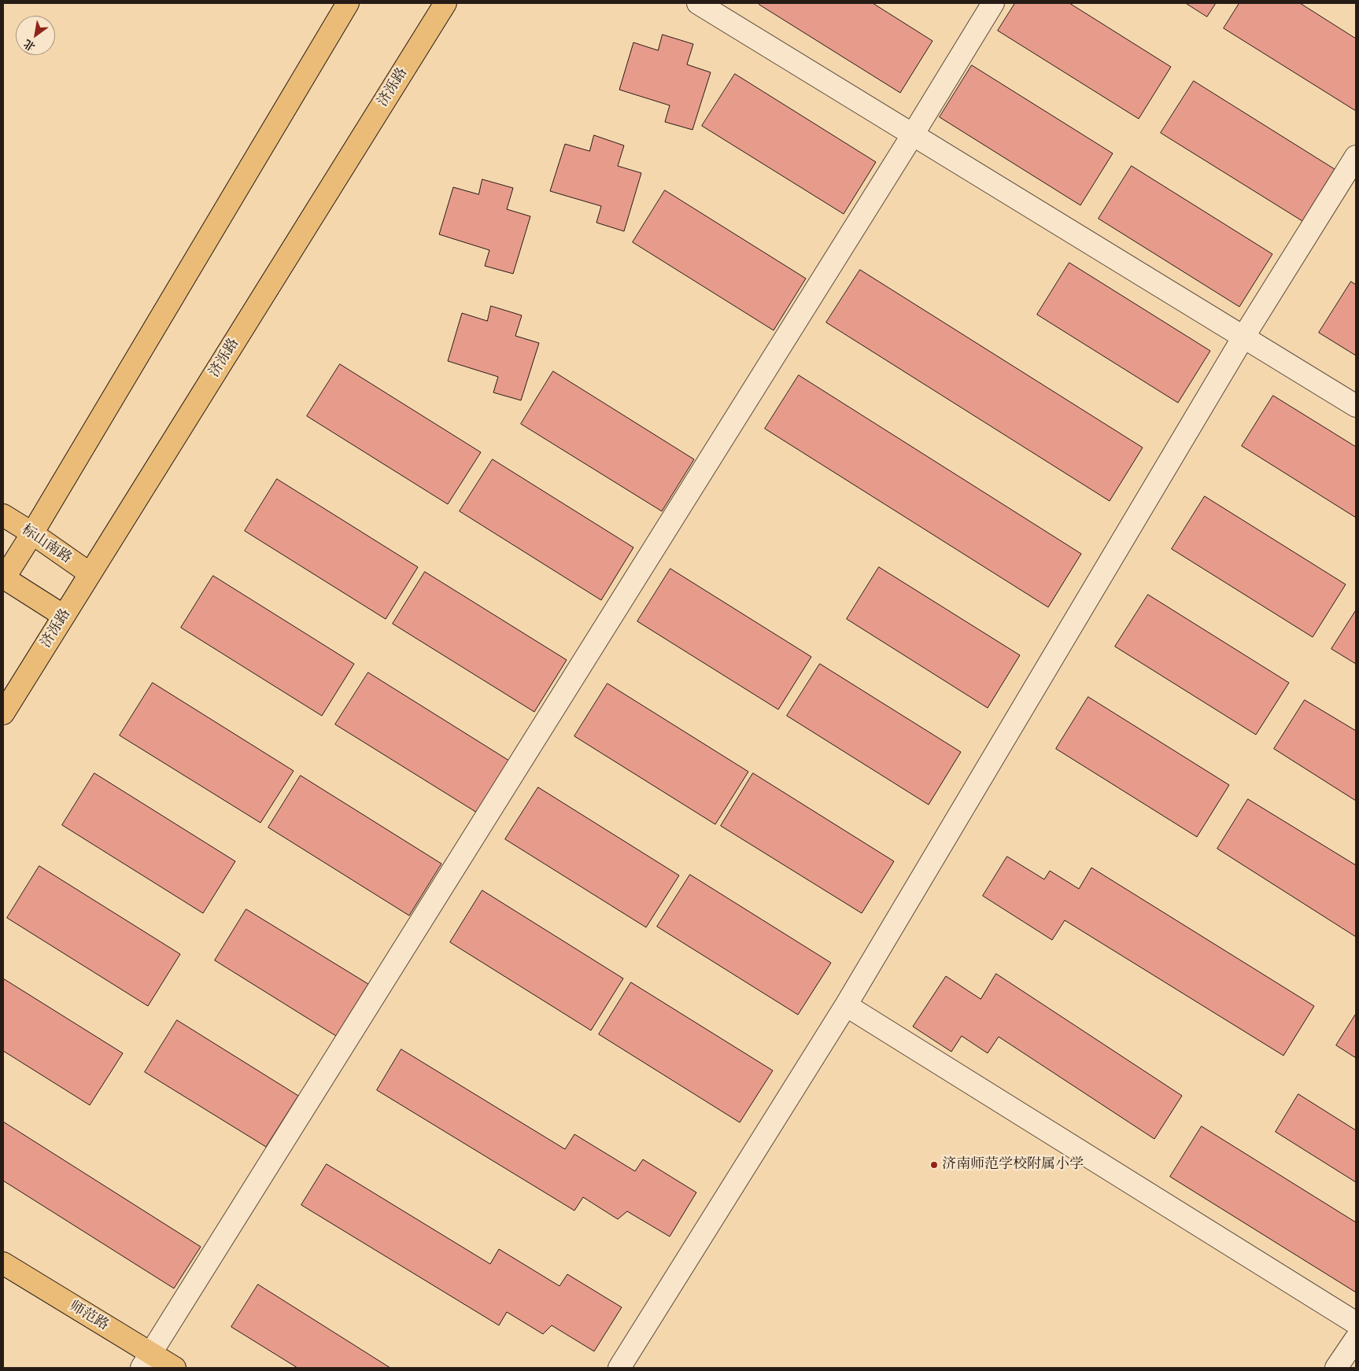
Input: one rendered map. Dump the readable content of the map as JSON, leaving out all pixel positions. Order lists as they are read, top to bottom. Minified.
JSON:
{"streets":{"main road":["济泺路","标山南路","师范路"]},"crossings":[["济泺路","标山南路"]],"places":["济南师范学校附属小学"],"north":"bottom left"}
